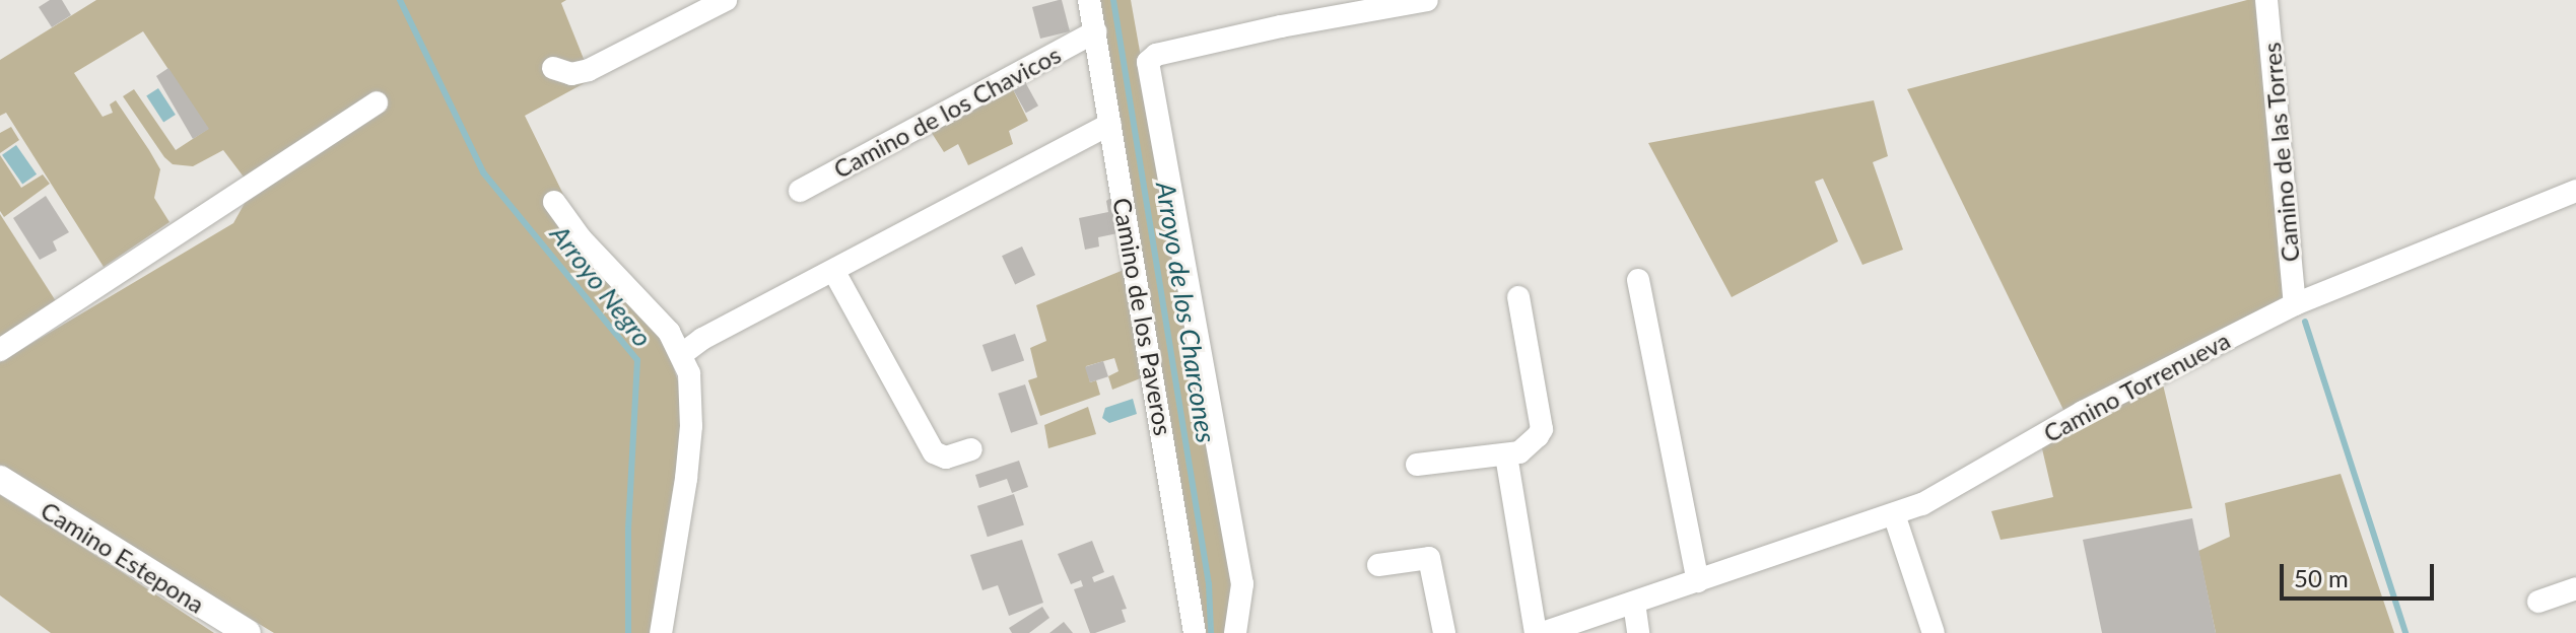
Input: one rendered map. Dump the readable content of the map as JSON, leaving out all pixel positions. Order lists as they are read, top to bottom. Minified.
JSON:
{"streets":{"main road":["Camino Estepona"],"street":["Camino de los Chavicos","Camino de las Torres","Camino de los Paveros","Camino Torrenueva"]},"crossings":[["Camino de los Chavicos","Camino de los Paveros"],["Camino de las Torres","Camino Torrenueva"]],"water":["Arroyo Negro","Arroyo de los Charcones"],"scale_bar":"50 m"}
